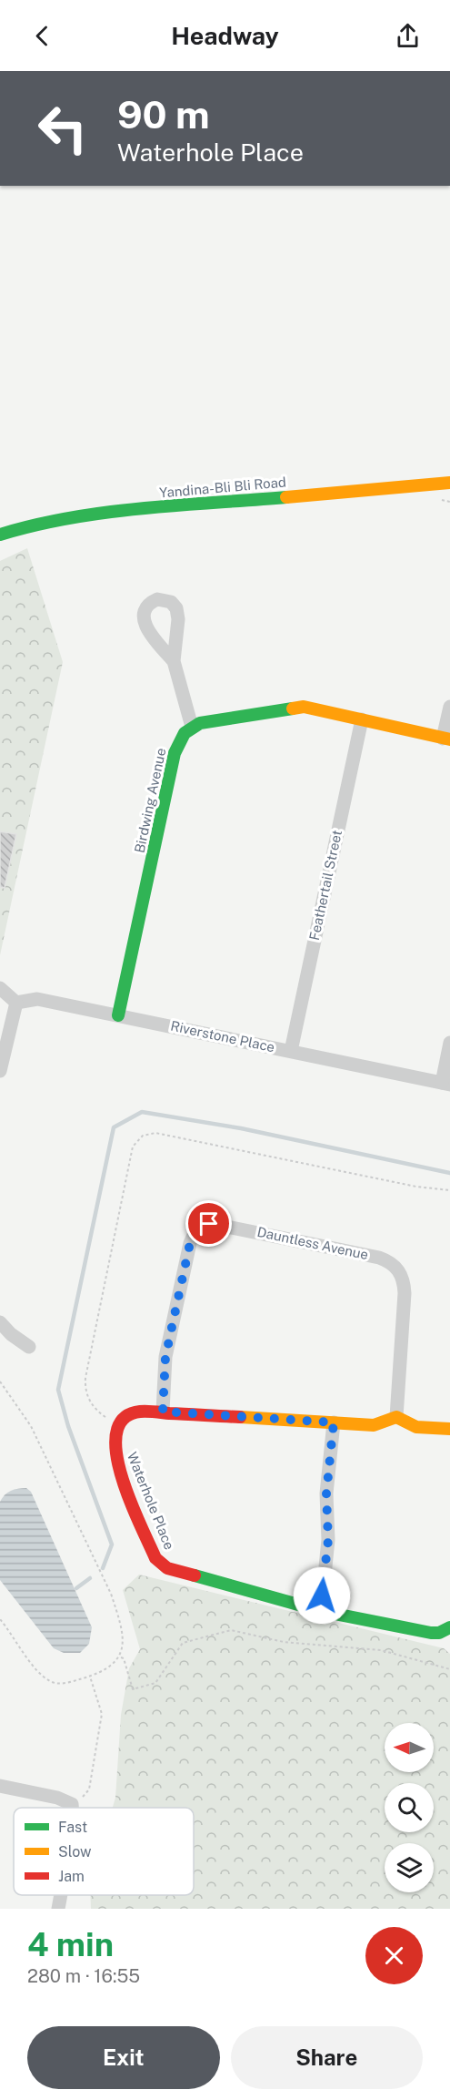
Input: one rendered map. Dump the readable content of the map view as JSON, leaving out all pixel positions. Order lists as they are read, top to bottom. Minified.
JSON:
{"streets":{"street":["Yandina-Bli Bli Road","Birdwing Avenue","Feathertail Street","Riverstone Place","Dauntless Avenue","Waterhole Place"]},"crossings":[["Birdwing Avenue","Riverstone Place"],["Feathertail Street","Riverstone Place"],["Dauntless Avenue","Waterhole Place"]],"legend":["Fast","Slow","Jam"],"north":"left","page":{"header":"Headway","turn":["90 m","Waterhole Place"],"heading":["4 min","280 m · 16:55"],"buttons":["Exit","Share"]}}
